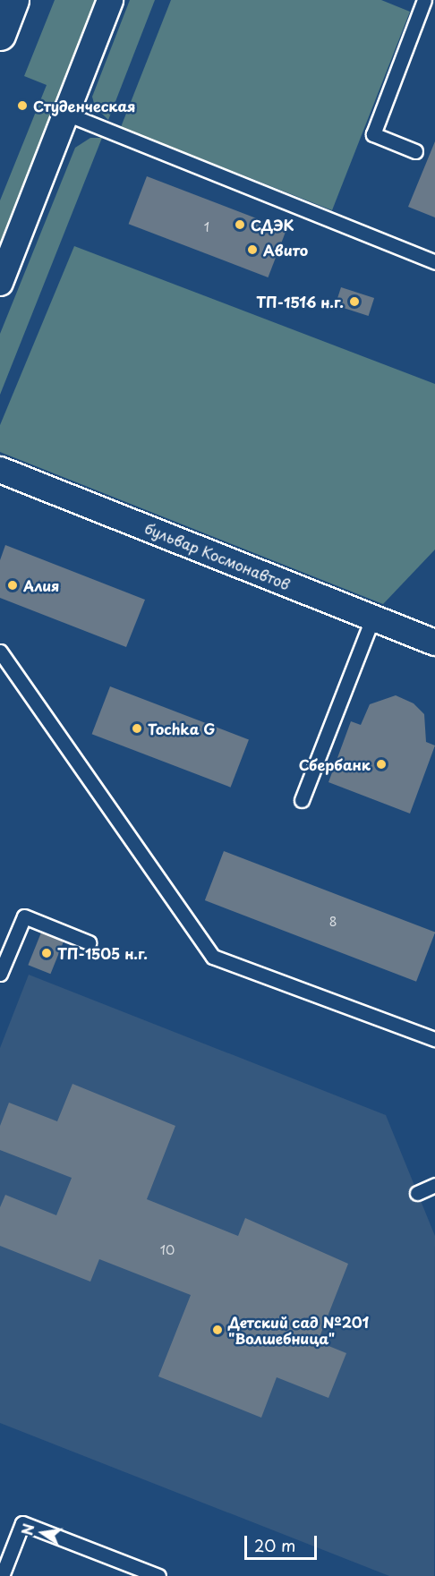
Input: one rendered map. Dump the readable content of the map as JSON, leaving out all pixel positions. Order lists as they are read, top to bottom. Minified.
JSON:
{"streets":{"street":["бульвар Космонавтов"]},"places":["Студенческая","СДЭК","Авито","ТП-1516 н.г.","Алия","Tochka G","Сбербанк","ТП-1505 н.г.","Детский сад №201 \"Волшебница\""],"house_numbers":["1","8","10"],"scale_bar":"20 m","north":"left"}
